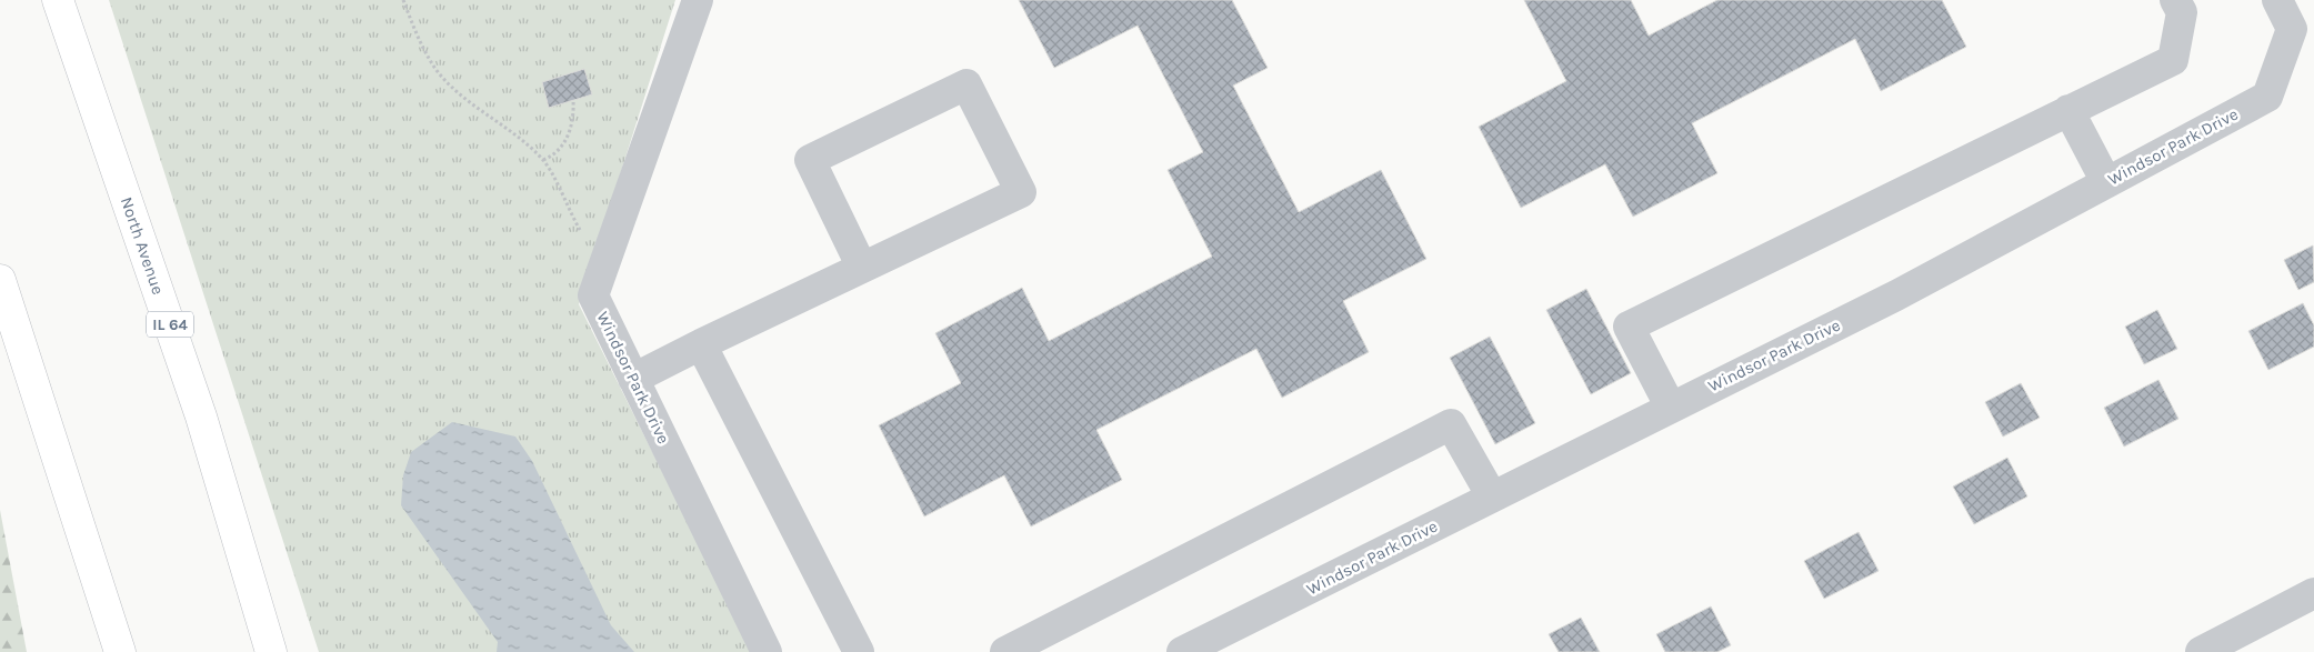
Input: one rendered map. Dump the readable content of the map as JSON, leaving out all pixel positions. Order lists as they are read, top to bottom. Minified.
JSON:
{"streets":{"main road":["North Avenue","IL 64"],"street":["Windsor Park Drive"]}}
